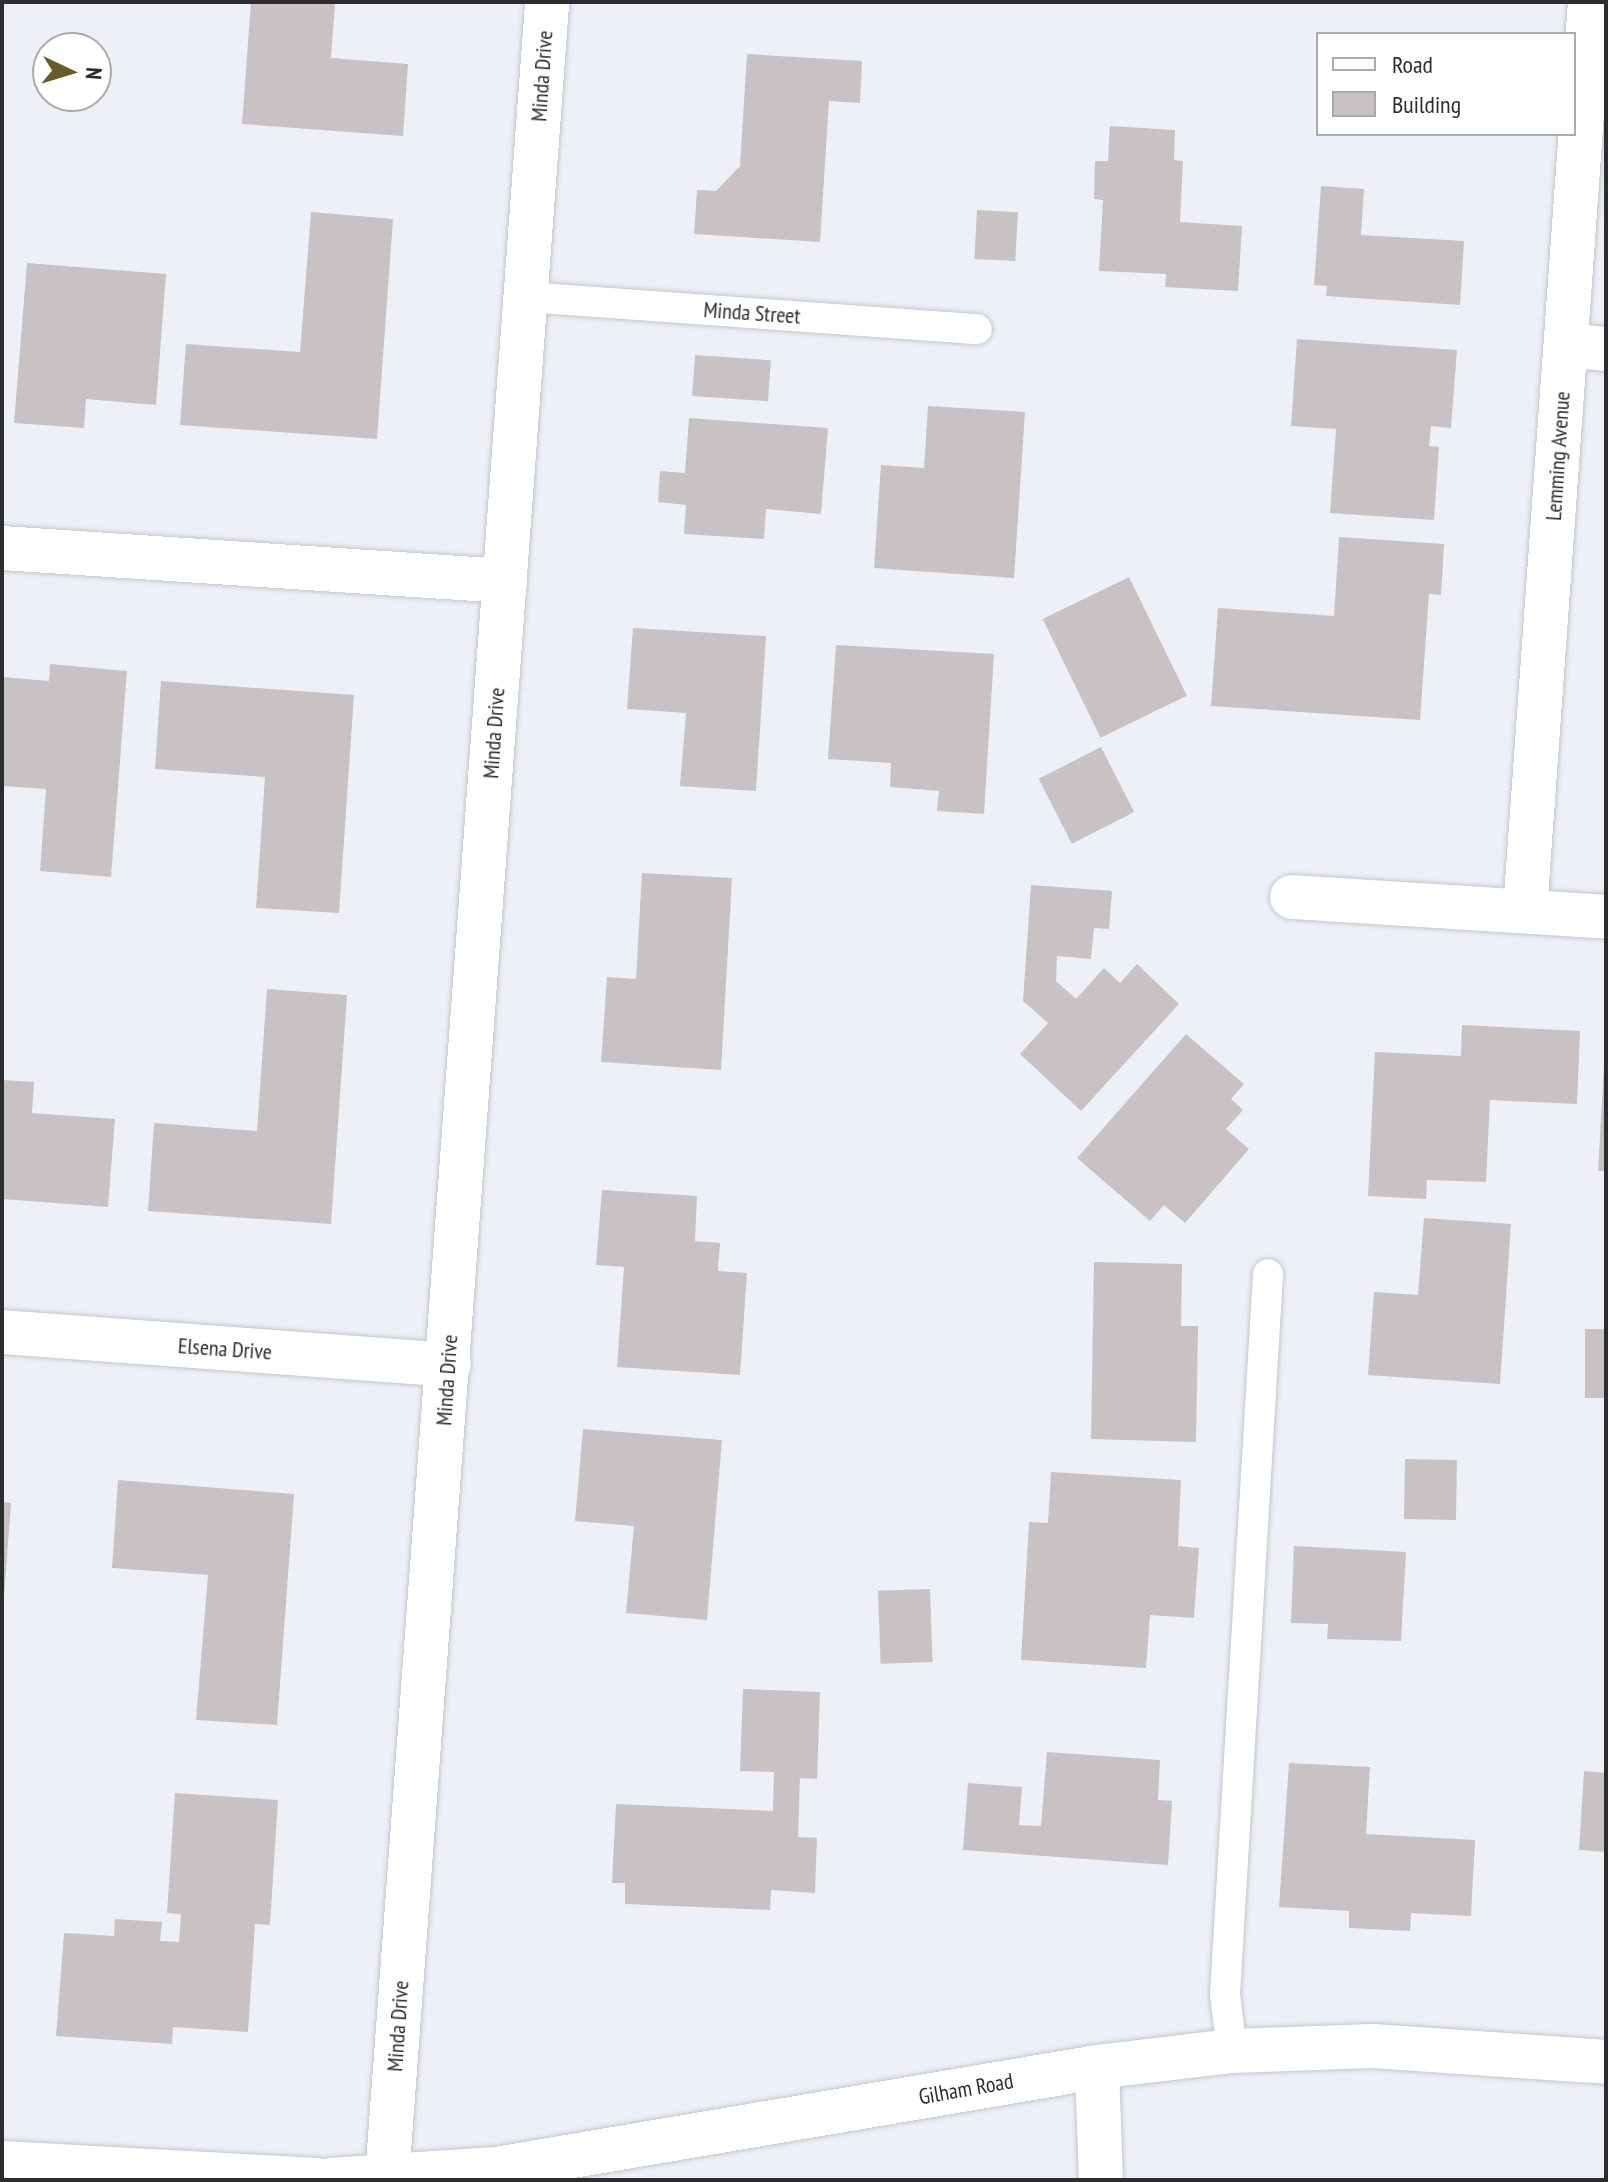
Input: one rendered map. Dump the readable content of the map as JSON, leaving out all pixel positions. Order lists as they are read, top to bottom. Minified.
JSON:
{"streets":{"street":["Minda Drive","Lemming Avenue","Elsena Drive","Gilham Road"],"lane":["Minda Street"]},"crossings":[["Minda Drive","Minda Street"],["Minda Drive","Elsena Drive"],["Minda Drive","Gilham Road"]],"legend":["Road","Building"],"north":"right"}
